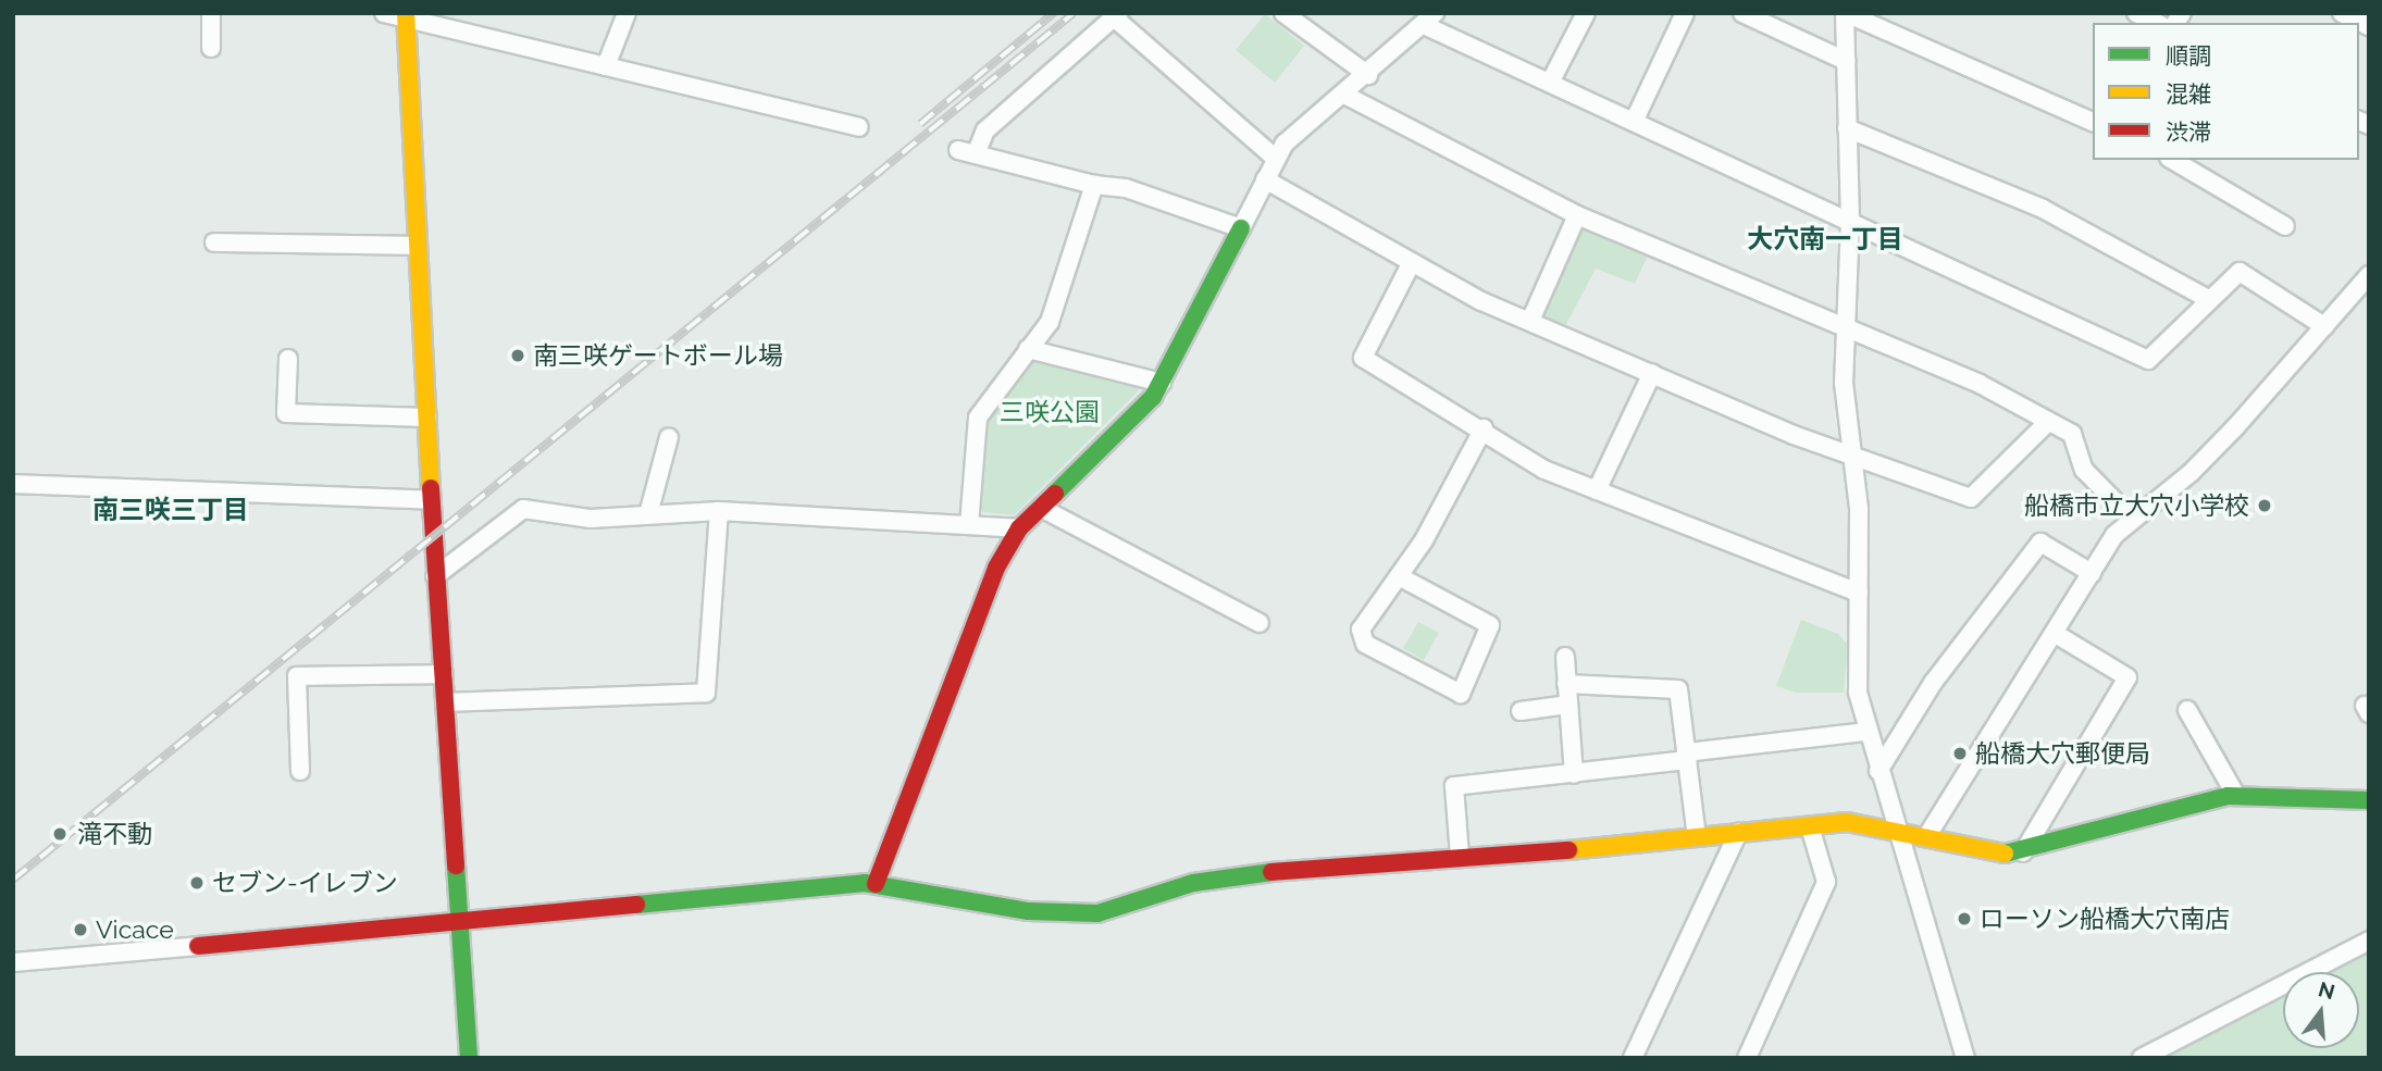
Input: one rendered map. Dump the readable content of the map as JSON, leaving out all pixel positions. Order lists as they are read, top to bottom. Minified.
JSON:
{"districts":["大穴南一丁目","南三咲三丁目"],"parks":["三咲公園"],"places":["南三咲ゲートボール場","船橋市立大穴小学校","船橋大穴郵便局","滝不動","セブン-イレブン","ローソン船橋大穴南店","Vicace"],"legend":["順調","混雑","渋滞"],"north":"top"}
